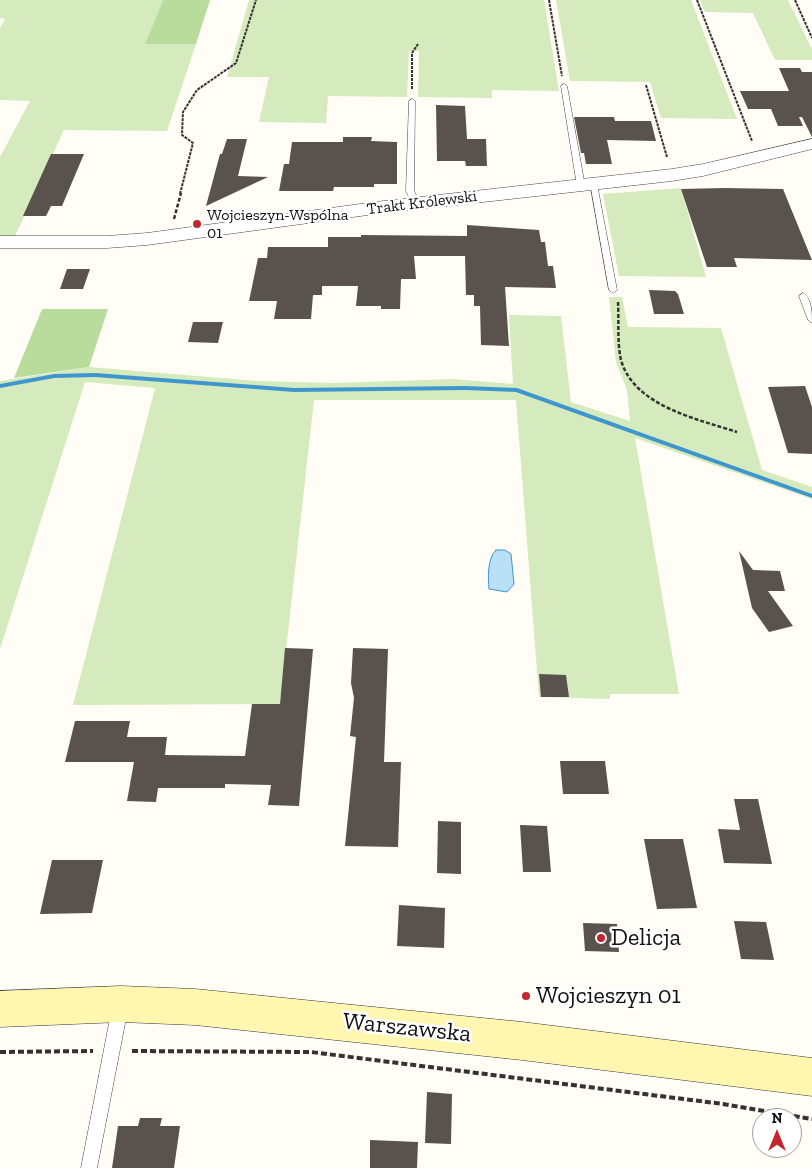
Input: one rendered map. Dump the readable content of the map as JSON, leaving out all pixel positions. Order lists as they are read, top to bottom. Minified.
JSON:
{"streets":{"main road":["Warszawska"],"street":["Trakt Królewski"]},"places":["Wojcieszyn-Wspólna 01","Delicja","Wojcieszyn 01"],"north":"top"}
